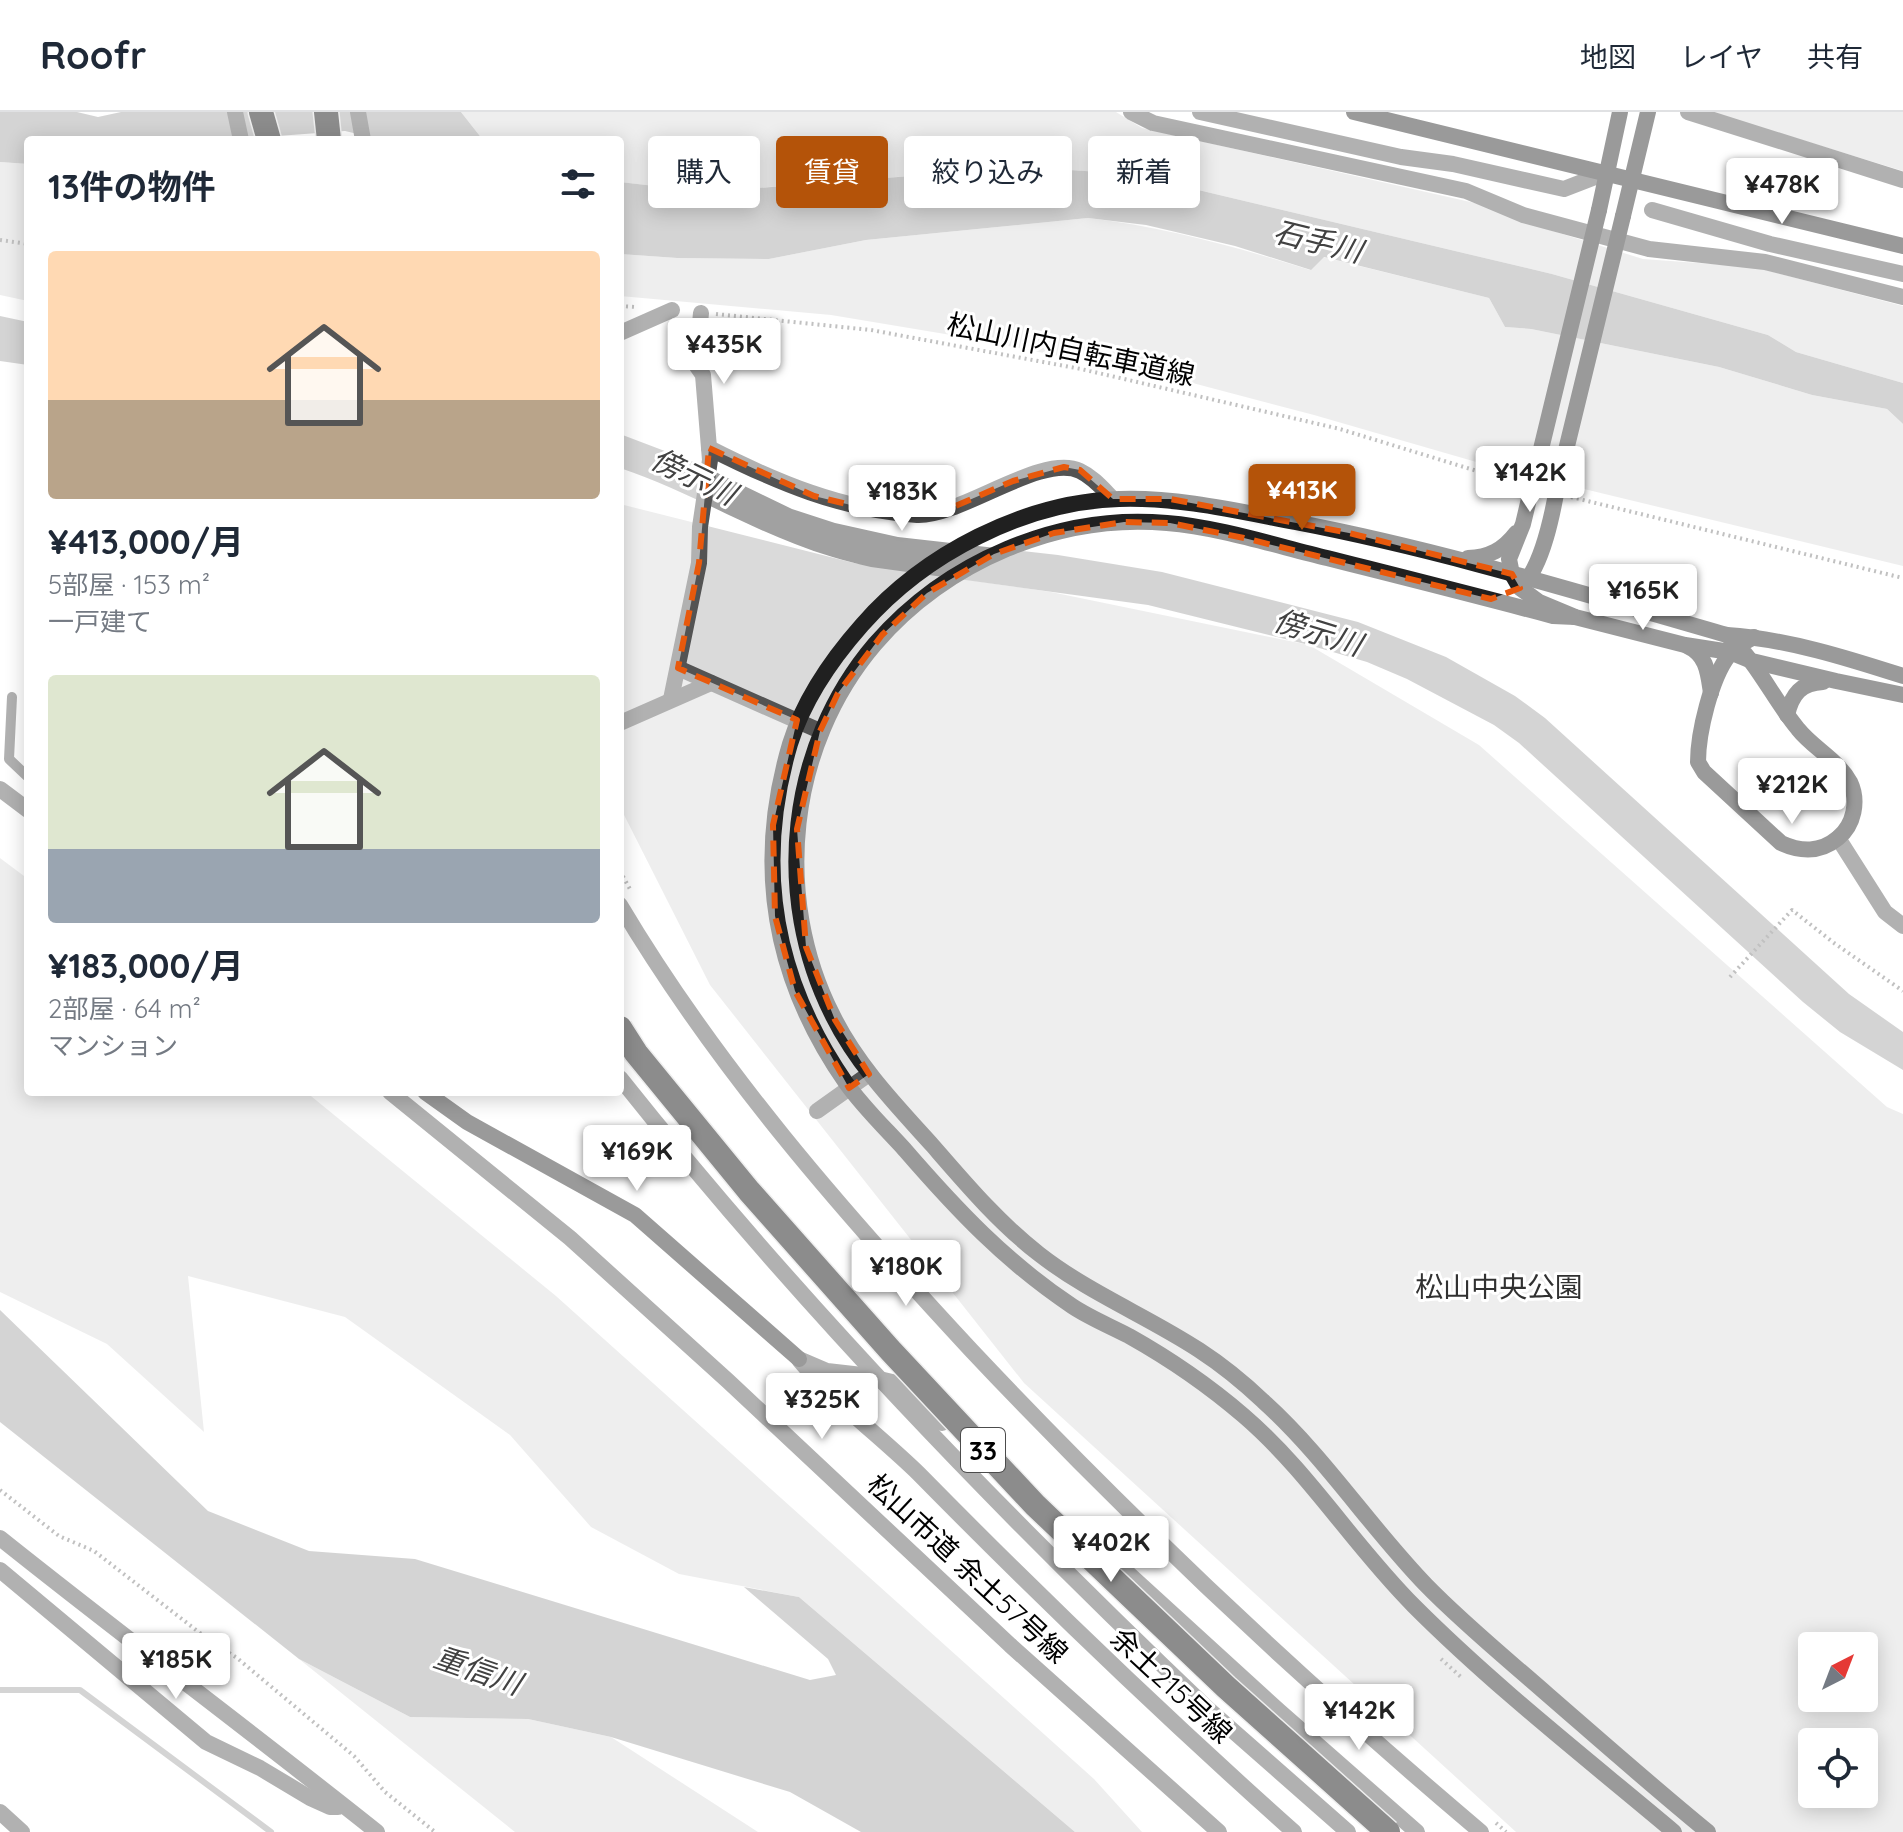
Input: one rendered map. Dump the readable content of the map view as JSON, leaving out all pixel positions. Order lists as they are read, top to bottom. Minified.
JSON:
{"streets":{"highway":["33"],"street":["松山市道 余土57号線","余土215号線"],"path":["松山川内自転車道線"]},"water":["石手川","傍示川","重信川"],"parks":["松山中央公園"],"north":"top right","page":{"header":"Roofr","nav":["地図","レイヤ","共有"],"chip":["購入","賃貸","絞り込み","新着"],"heading":"13件の物件","price":["¥478K","¥435K","¥142K","¥413K","¥183K","¥165K","¥212K","¥169K","¥180K","¥325K","¥402K","¥185K","¥142K"],"list":[{"name":"¥413,000/月","note":"5部屋 · 153 m² · 一戸建て"},{"name":"¥183,000/月","note":"2部屋 · 64 m² · マンション"}]}}
